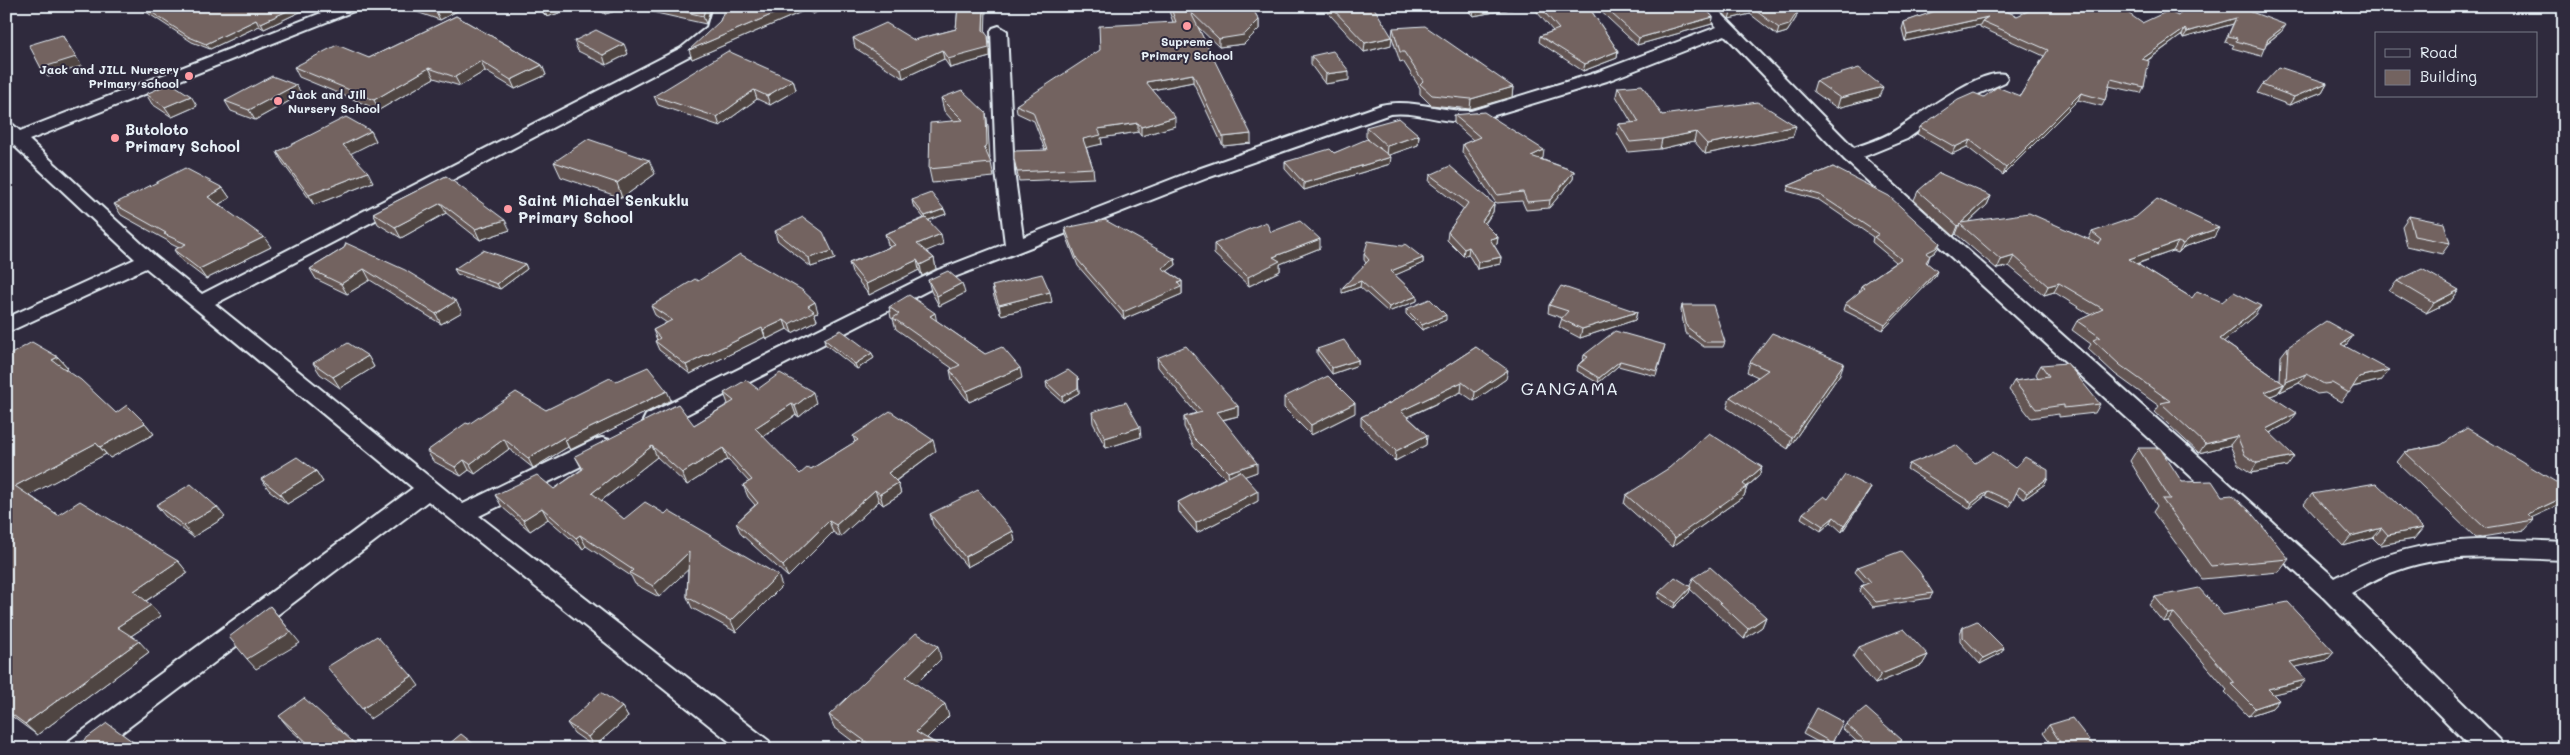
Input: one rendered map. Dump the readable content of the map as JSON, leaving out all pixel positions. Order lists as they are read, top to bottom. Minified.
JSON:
{"districts":["GANGAMA"],"places":["Supreme Primary School","Jack and JILL Nursery Primary school","Jack and Jill Nursery School","Butoloto Primary School","Saint Michael Senkuklu Primary School"],"legend":["Road","Building"]}
